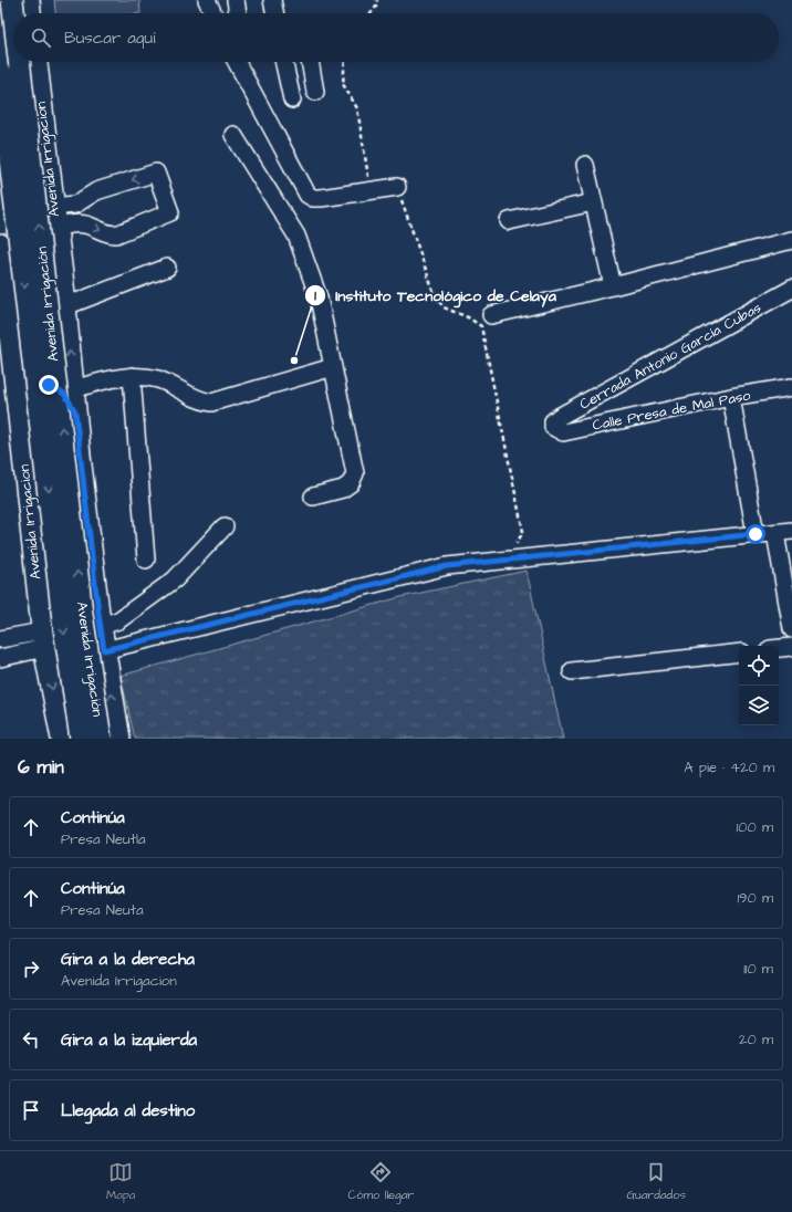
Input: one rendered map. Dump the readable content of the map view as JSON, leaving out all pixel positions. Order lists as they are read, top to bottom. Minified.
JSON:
{"streets":{"main road":["Avenida Irrigacion","Avenida Irrigación"],"street":["Cerrada Antonio García Cubas","Calle Presa de Mal Paso"]},"crossings":[["Cerrada Antonio García Cubas","Calle Presa de Mal Paso"]],"places":["Instituto Tecnológico de Celaya"],"page":{"search":"Buscar aquí","heading":["6 min","A pie · 420 m"],"list":[["Continúa","Presa Neutla","100 m"],["Continúa","Presa Neuta","190 m"],["Gira a la derecha","Avenida Irrigacion","110 m"],["Gira a la izquierda","20 m"],"Llegada al destino"],"nav":["Mapa","Cómo llegar","Guardados"]}}
